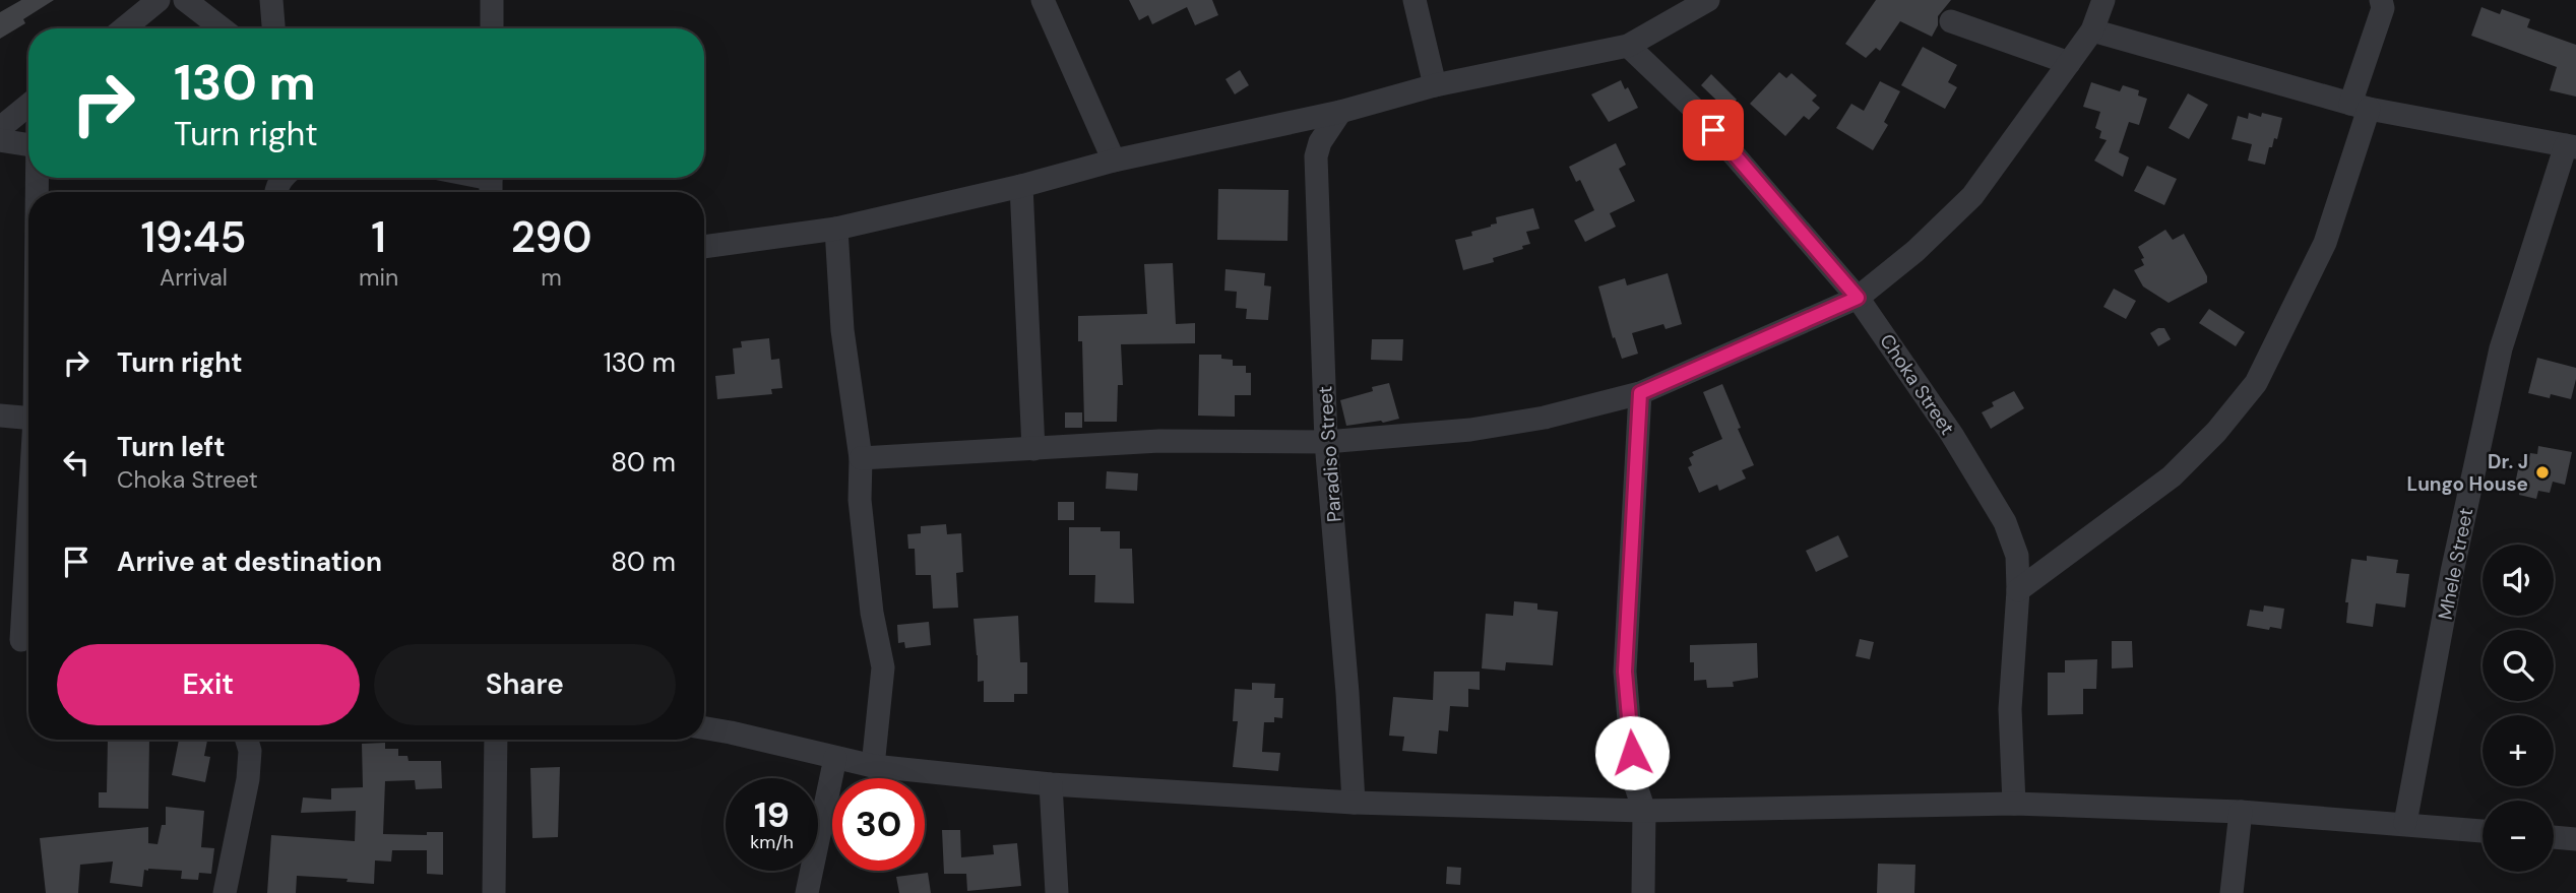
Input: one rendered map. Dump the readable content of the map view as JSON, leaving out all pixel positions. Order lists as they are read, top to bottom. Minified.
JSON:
{"streets":{"street":["Choka Street","Paradiso Street","Mhele Street"]},"places":["Dr. J Lungo House"],"page":{"turn":["130 m","Turn right"],"eta":["19:45","Arrival","1","min","290","m"],"list":[{"name":"Turn right","value":"130 m"},{"name":"Turn left","note":"Choka Street","value":"80 m"},{"name":"Arrive at destination","value":"80 m"}],"map_buttons":["+","−"],"buttons":["Exit","Share"],"speed":"19 km/h","limit":"30"}}
